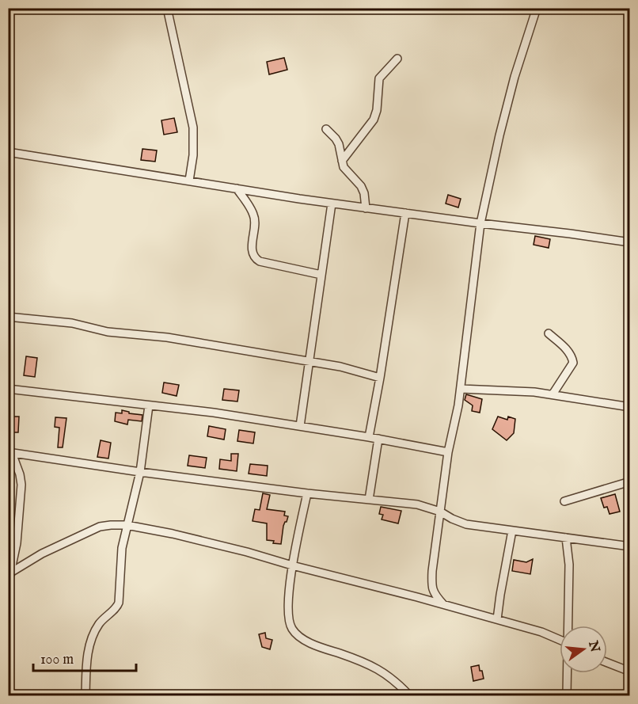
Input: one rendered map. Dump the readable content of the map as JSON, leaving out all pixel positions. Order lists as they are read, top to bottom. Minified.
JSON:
{"scale_bar":"100 m","north":"right"}
